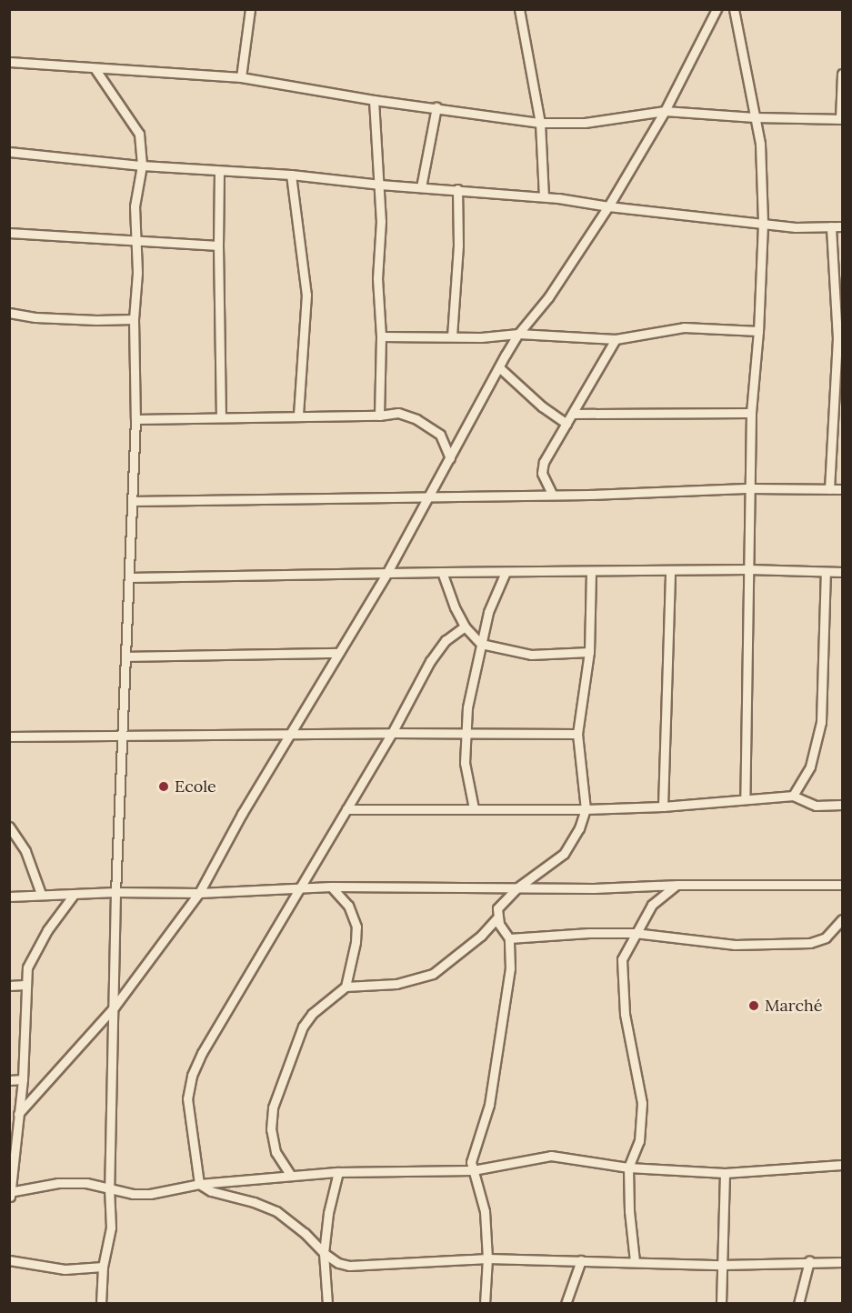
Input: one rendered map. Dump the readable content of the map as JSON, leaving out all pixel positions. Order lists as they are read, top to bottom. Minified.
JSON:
{"places":["Ecole","Marché"]}
